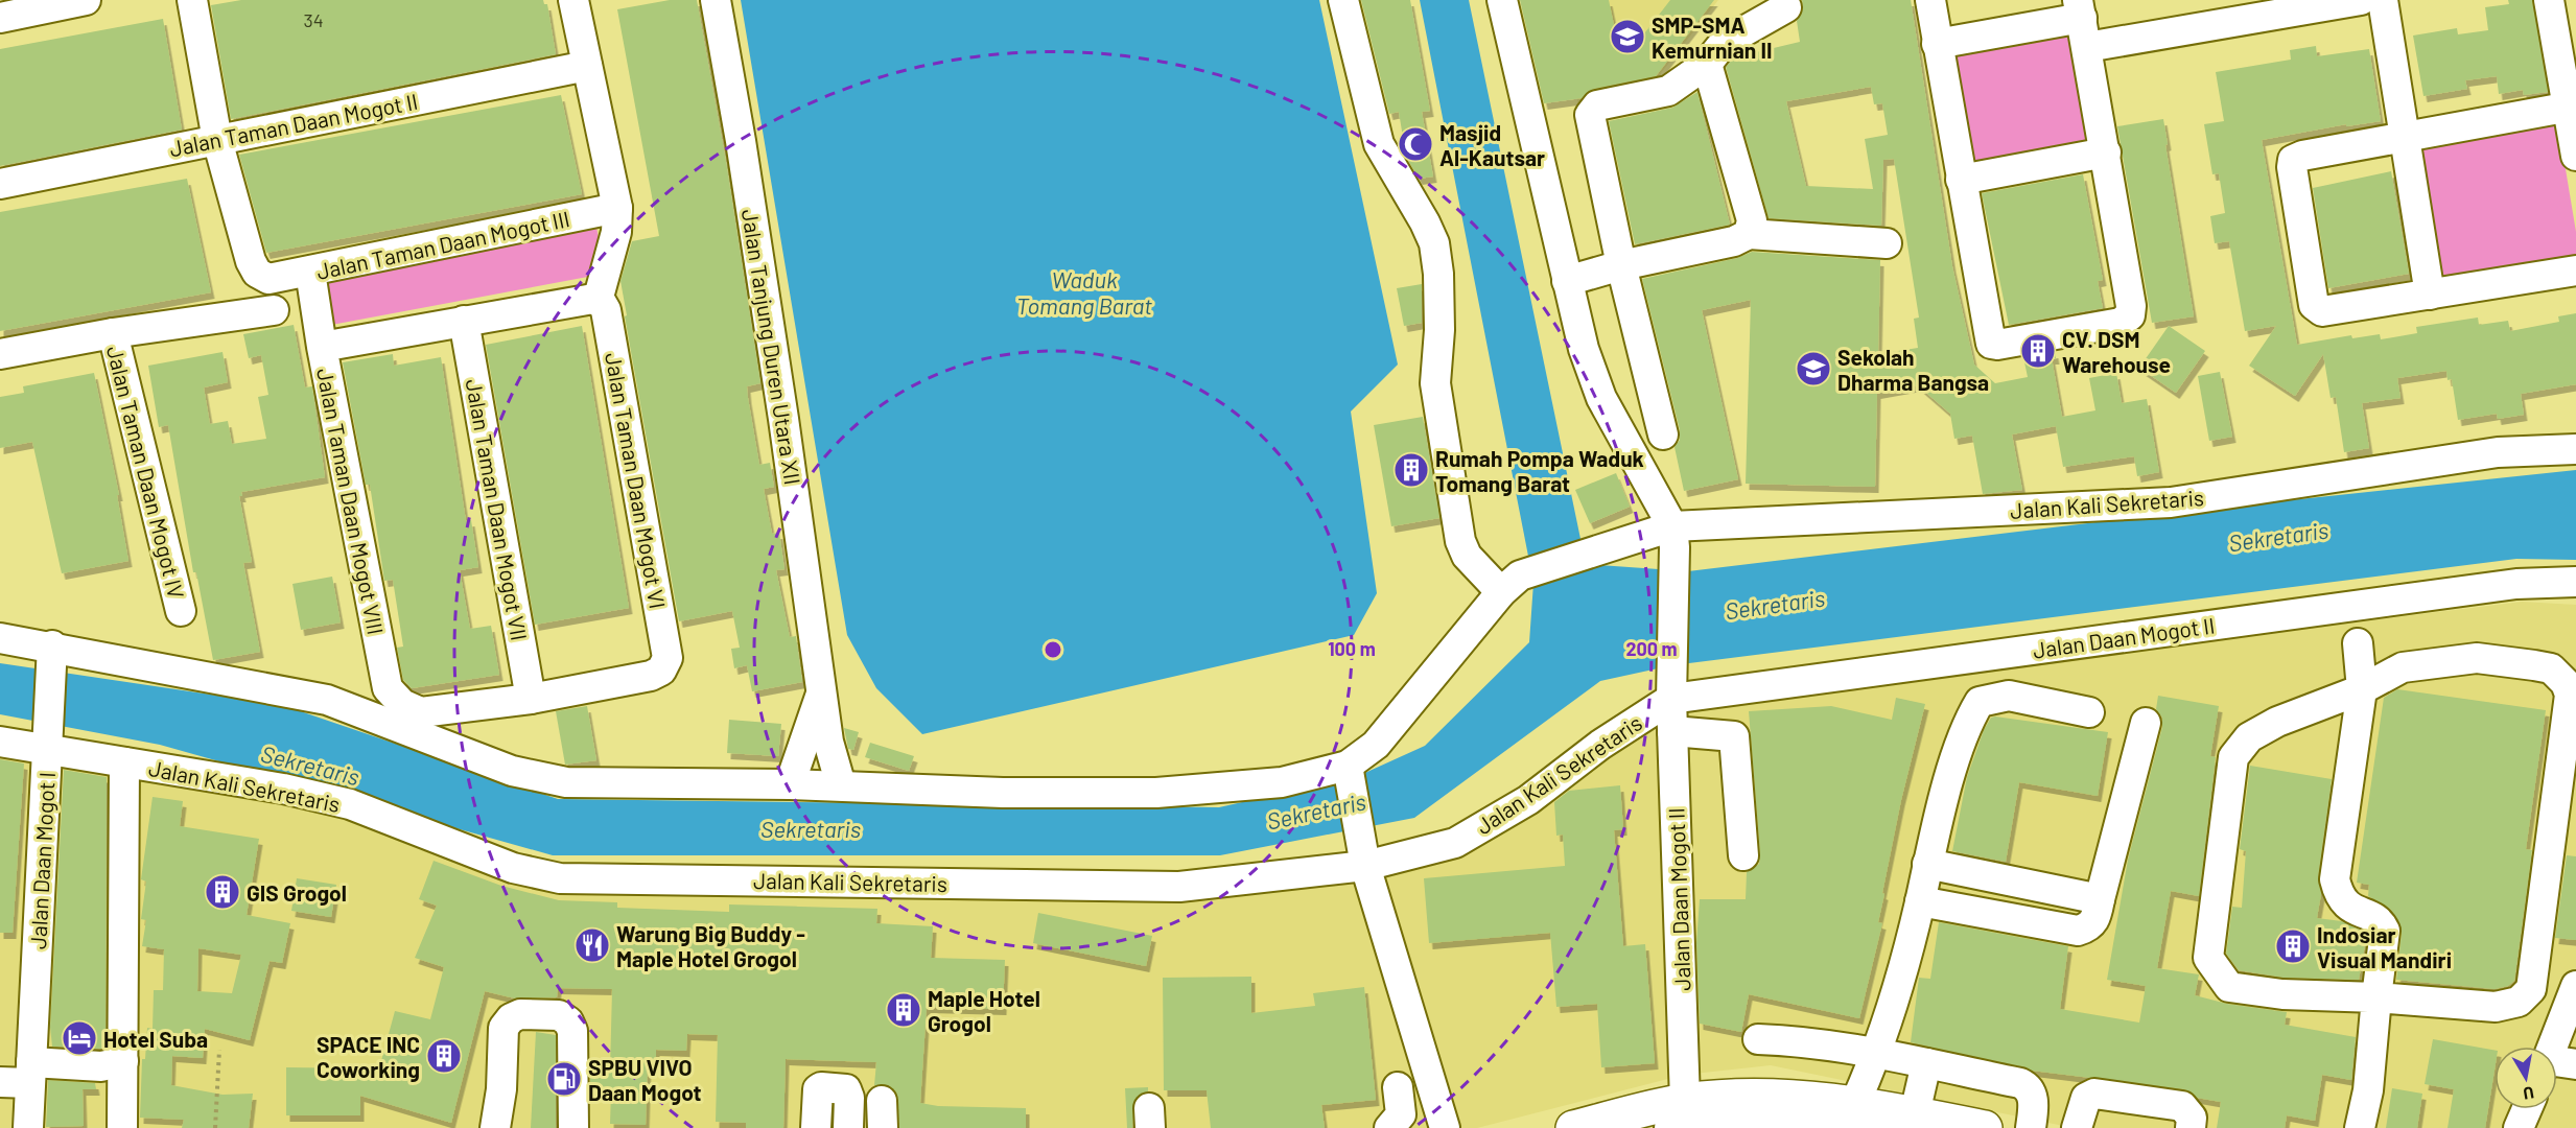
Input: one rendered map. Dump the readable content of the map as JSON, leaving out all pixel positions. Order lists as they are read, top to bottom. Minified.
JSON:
{"streets":{"street":["Jalan Taman Daan Mogot II","Jalan Taman Daan Mogot III","Jalan Tanjung Duren Utara XII","Jalan Taman Daan Mogot IV","Jalan Taman Daan Mogot VI","Jalan Taman Daan Mogot VIII","Jalan Kali Sekretaris","Jalan Taman Daan Mogot VII","Jalan Daan Mogot II","Jalan Daan Mogot I"]},"crossings":[["Jalan Taman Daan Mogot II","Jalan Taman Daan Mogot III"],["Jalan Taman Daan Mogot III","Jalan Taman Daan Mogot VIII"],["Jalan Taman Daan Mogot VI","Jalan Taman Daan Mogot VIII"],["Jalan Taman Daan Mogot VI","Jalan Taman Daan Mogot VII"],["Jalan Taman Daan Mogot VIII","Jalan Taman Daan Mogot VII"],["Jalan Kali Sekretaris","Jalan Daan Mogot II"],["Jalan Kali Sekretaris","Jalan Daan Mogot I"]],"water":["Waduk Tomang Barat","Sekretaris"],"places":{"school or university":["SMP-SMA Kemurnian II","Sekolah Dharma Bangsa"],"mosque":["Masjid Al-Kautsar"],"building":["CV. DSM Warehouse","Rumah Pompa Waduk Tomang Barat","GIS Grogol","Indosiar Visual Mandiri","Maple Hotel Grogol","SPACE INC Coworking"],"restaurant":["Warung Big Buddy - Maple Hotel Grogol"],"hotel":["Hotel Suba"],"fuel station":["SPBU VIVO Daan Mogot"]},"house_numbers":["34"],"north":"bottom","rings":["100 m","200 m"]}
